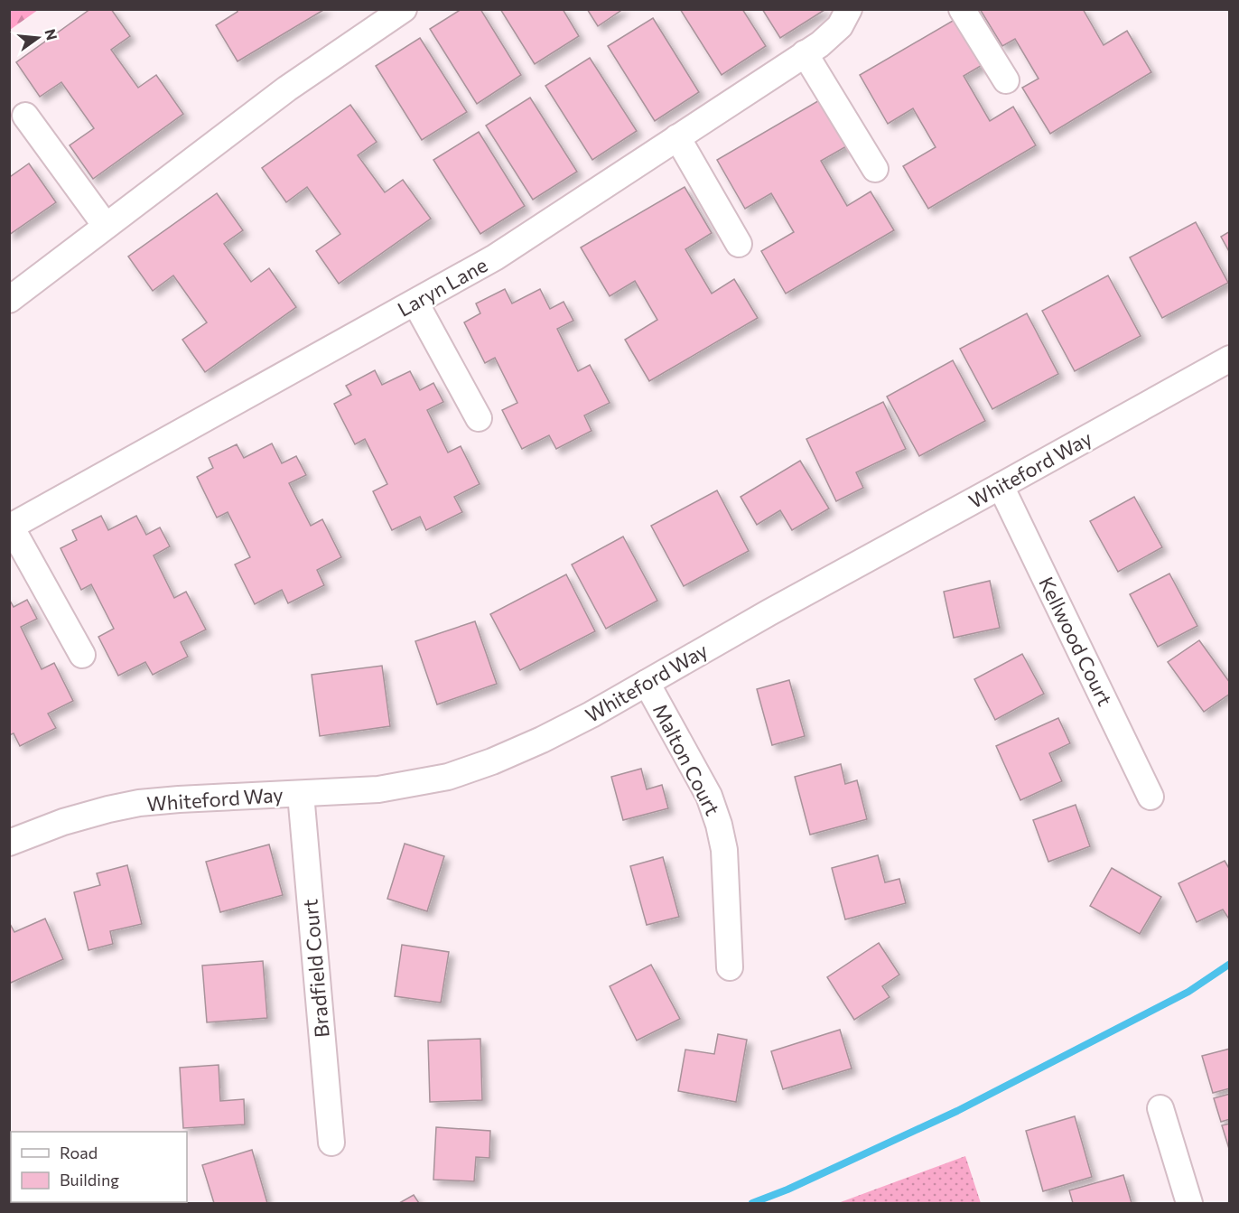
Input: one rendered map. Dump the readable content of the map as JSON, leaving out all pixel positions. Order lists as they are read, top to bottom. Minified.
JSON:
{"streets":{"street":["Laryn Lane","Whiteford Way","Kellwood Court","Malton Court","Bradfield Court"]},"crossings":[["Whiteford Way","Kellwood Court"],["Whiteford Way","Malton Court"],["Whiteford Way","Bradfield Court"]],"legend":["Road","Building"],"north":"right"}
